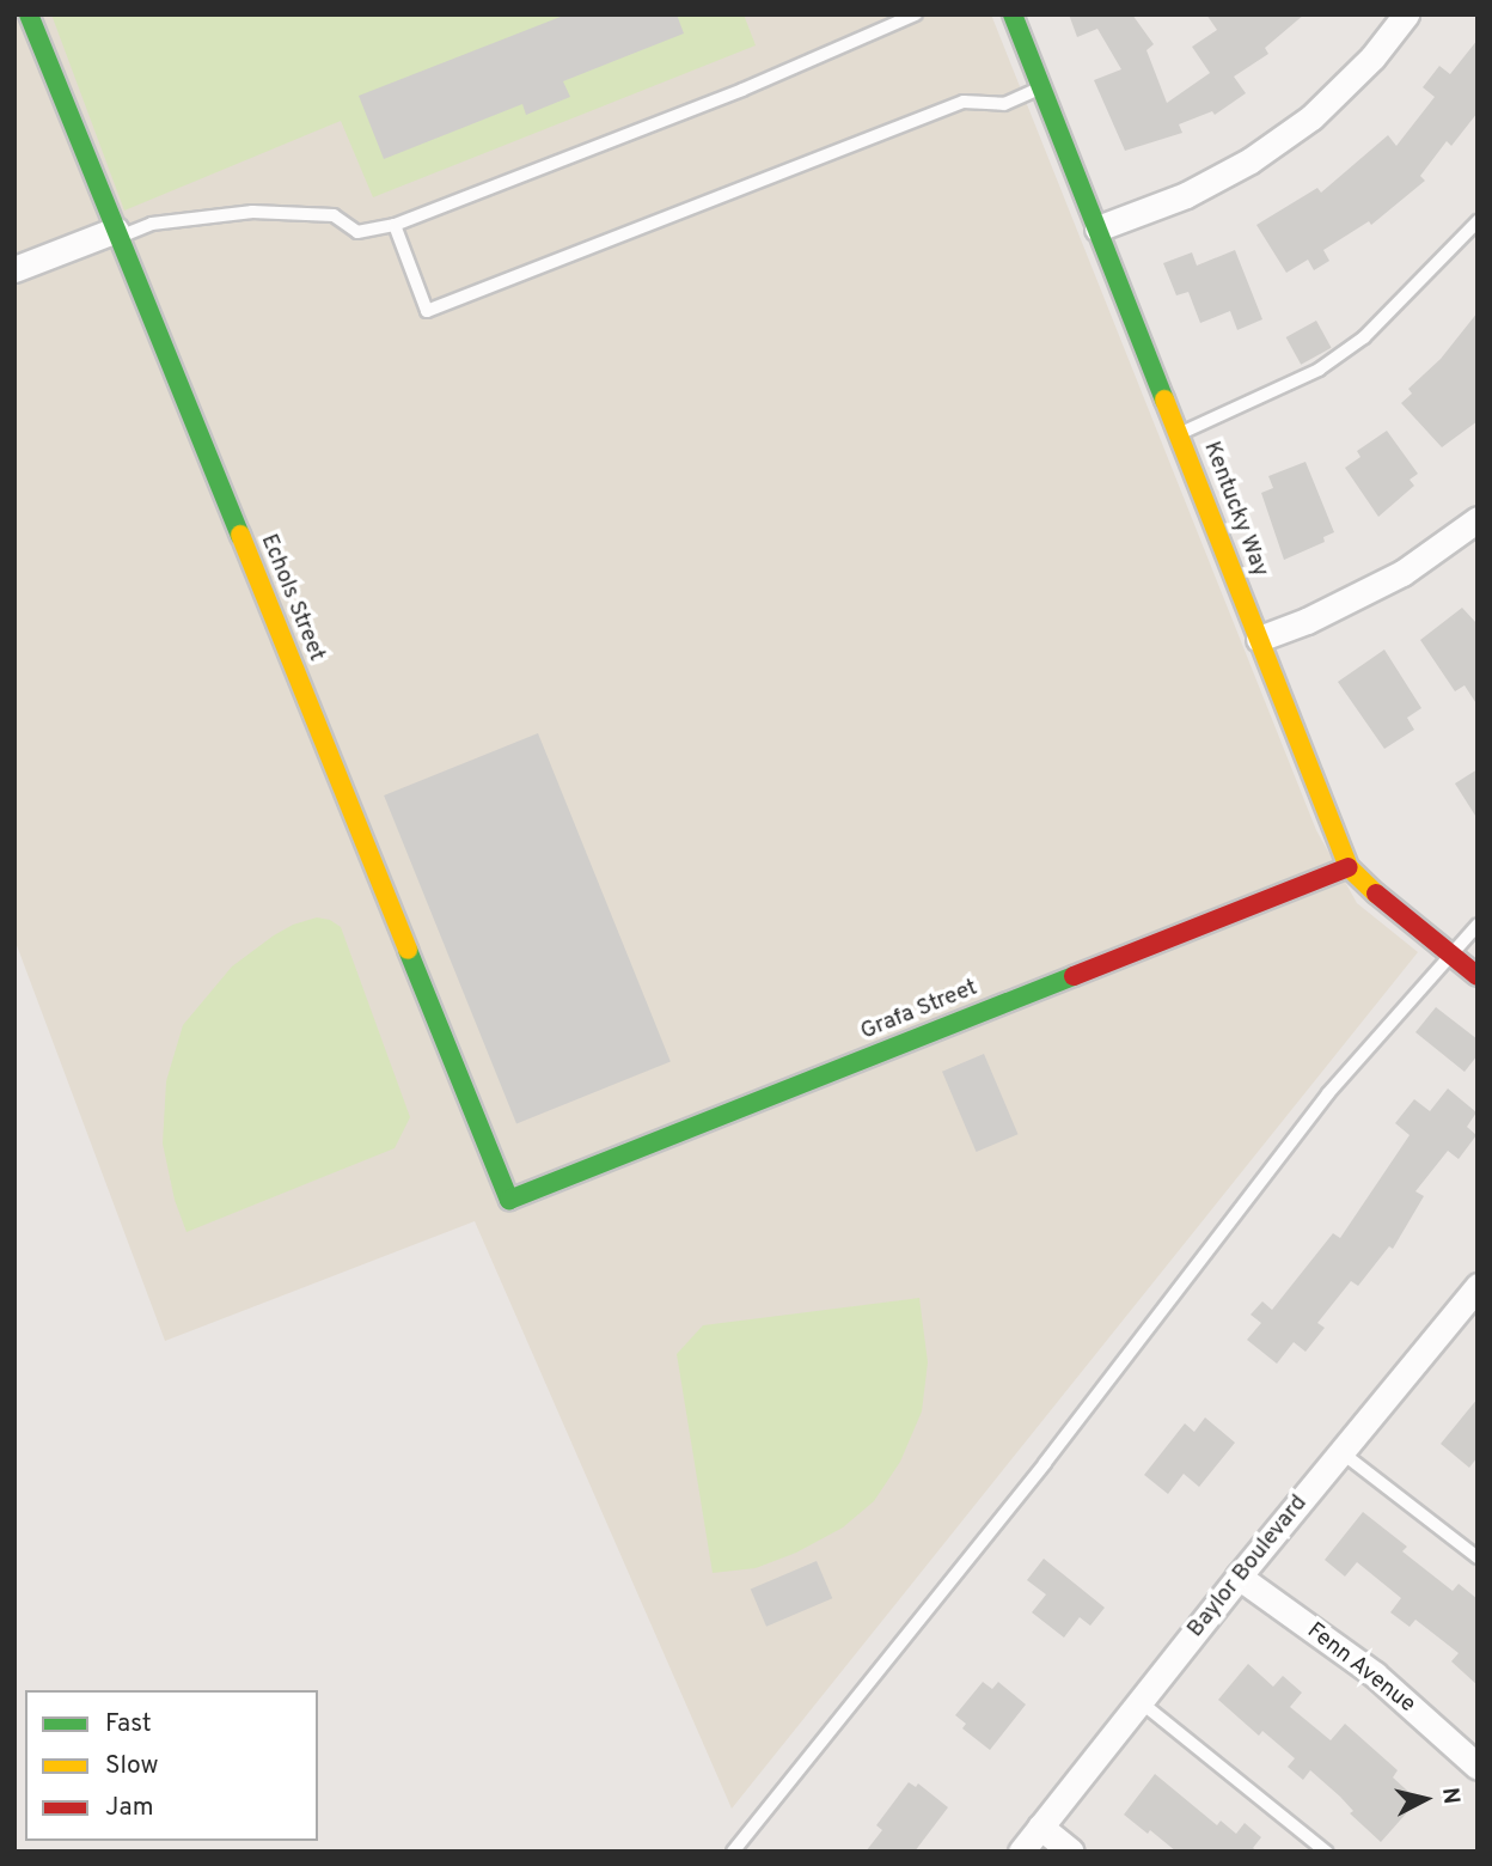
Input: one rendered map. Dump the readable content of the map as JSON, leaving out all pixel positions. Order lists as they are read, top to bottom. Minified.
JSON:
{"streets":{"street":["Kentucky Way","Echols Street","Grafa Street","Baylor Boulevard","Fenn Avenue"]},"crossings":[["Kentucky Way","Grafa Street"],["Echols Street","Grafa Street"],["Baylor Boulevard","Fenn Avenue"]],"legend":["Fast","Slow","Jam"],"north":"right"}
